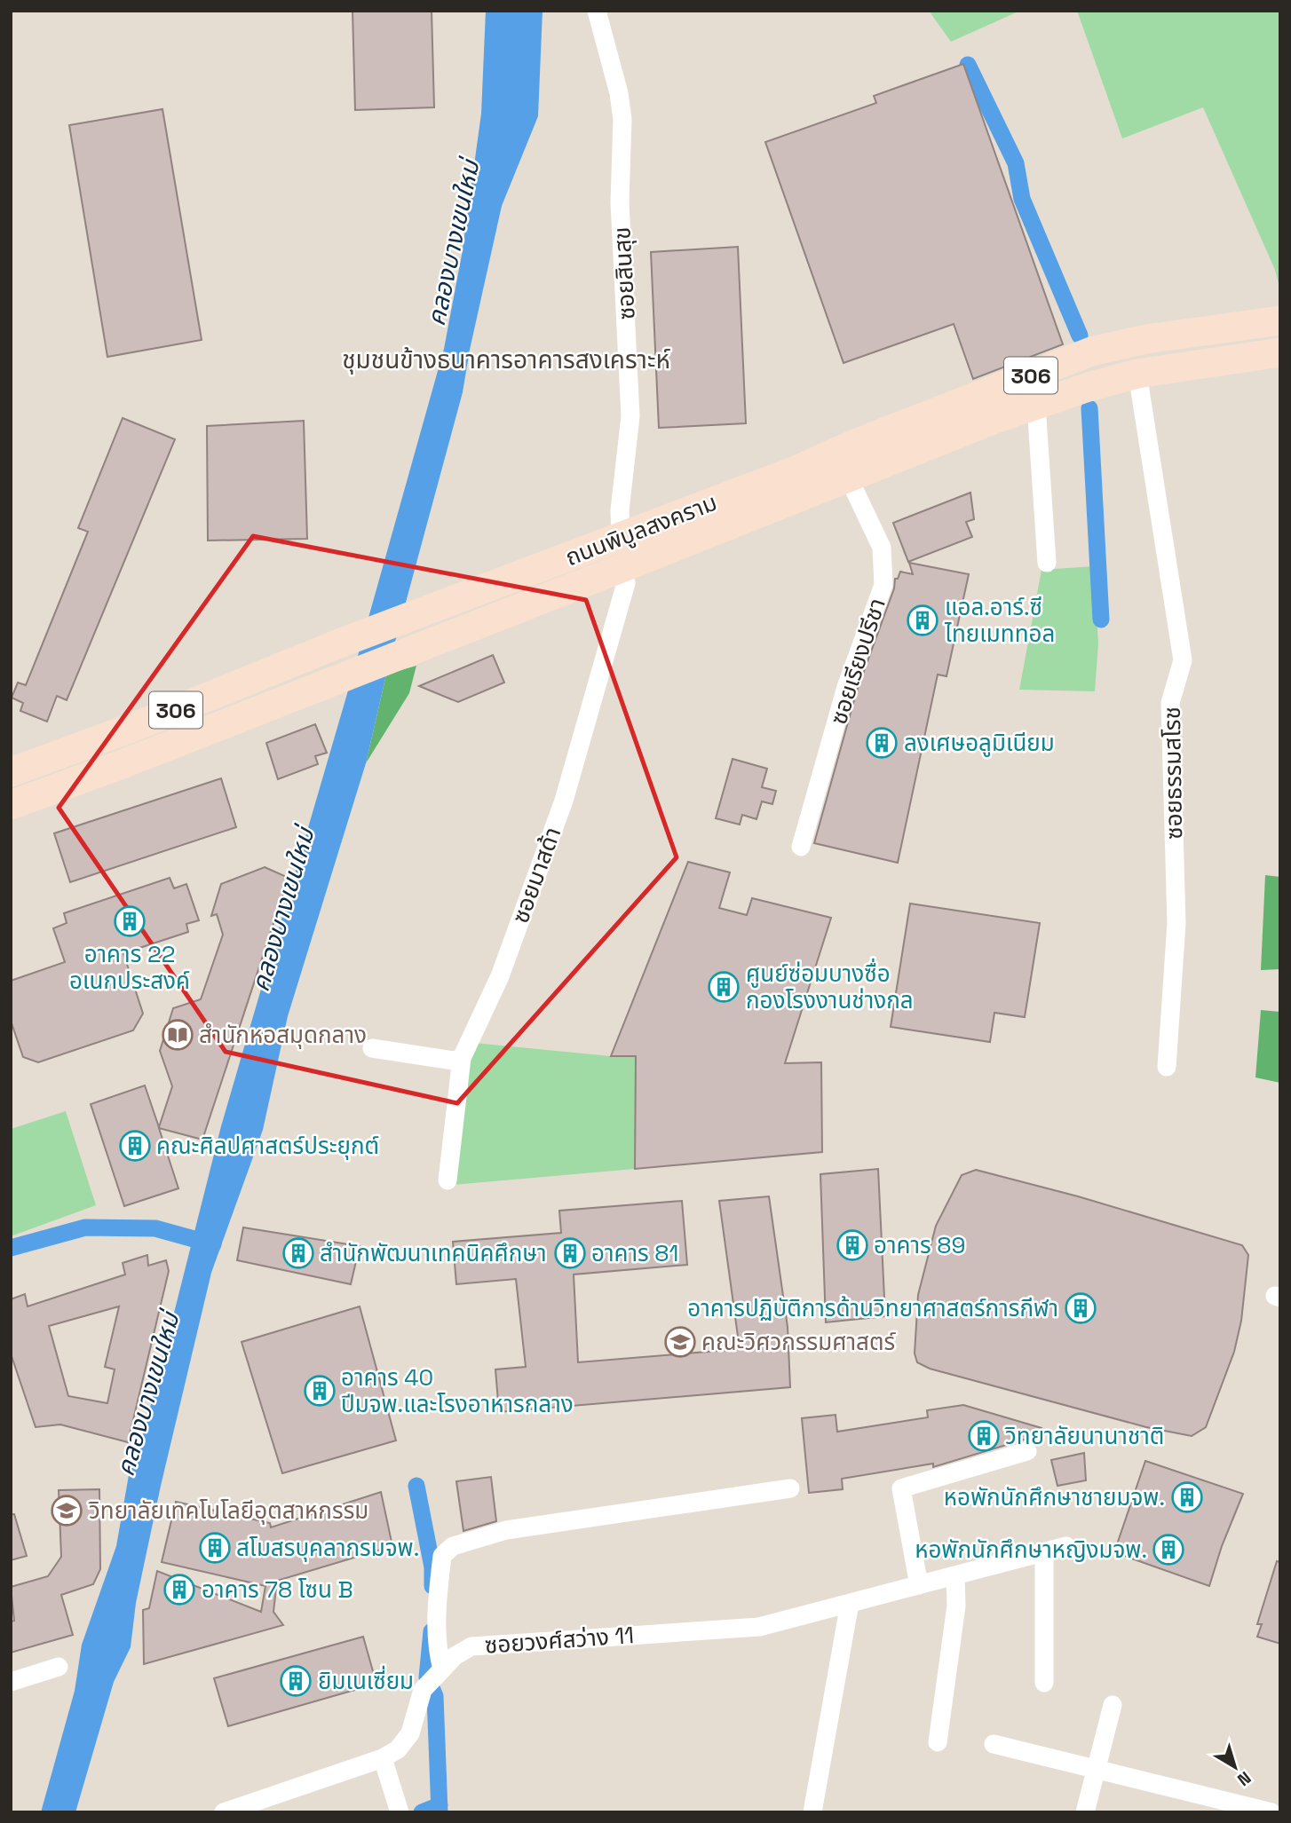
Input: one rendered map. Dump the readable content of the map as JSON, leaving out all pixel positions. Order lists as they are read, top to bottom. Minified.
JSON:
{"streets":{"main road":["306","ถนนพิบูลสงคราม"],"street":["ซอยสินสุข","ซอยเรียงปรีชา","ซอยธรรมสโรช","ซอยมาสด้า","ซอยวงศ์สว่าง 11"]},"crossings":[["ซอยสินสุข","ถนนพิบูลสงคราม"],["ถนนพิบูลสงคราม","ซอยเรียงปรีชา"],["ถนนพิบูลสงคราม","ซอยธรรมสโรช"],["ถนนพิบูลสงคราม","ซอยมาสด้า"]],"districts":["ชุมชนข้างธนาคารอาคารสงเคราะห์"],"water":["คลองบางเขนใหม่"],"places":{"building":["แอล.อาร์.ซี ไทยเมททอล","ลงเศษอลูมิเนียม","อาคาร 22 อเนกประสงค์","ศูนย์ซ่อมบางซื่อ กองโรงงานช่างกล","คณะศิลปศาสตร์ประยุกต์","อาคาร 89","สำนักพัฒนาเทคนิคศึกษา","อาคาร 81","อาคารปฏิบัติการด้านวิทยาศาสตร์การกีฬา","อาคาร 40 ปีมจพ.และโรงอาหารกลาง","วิทยาลัยนานาชาติ","หอพักนักศึกษาชายมจพ.","สโมสรบุคลากรมจพ.","หอพักนักศึกษาหญิงมจพ.","อาคาร 78 โซน B","ยิมเนเซี่ยม"],"library":["สำนักหอสมุดกลาง"],"school or university":["คณะวิศวกรรมศาสตร์","วิทยาลัยเทคโนโลยีอุตสาหกรรม"]},"north":"bottom right"}
